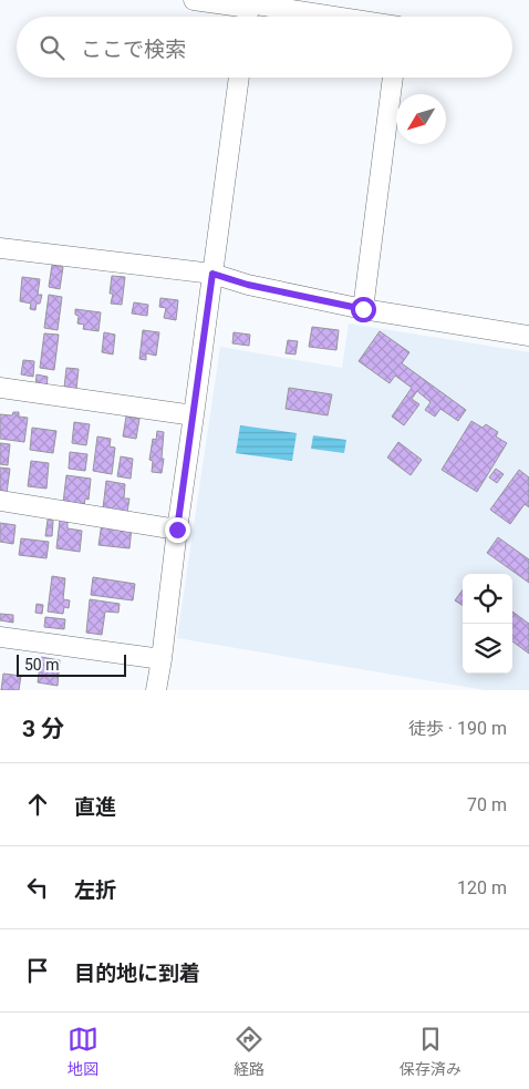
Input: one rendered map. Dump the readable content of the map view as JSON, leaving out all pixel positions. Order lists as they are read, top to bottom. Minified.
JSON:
{"scale_bar":"50 m","north":"bottom left","page":{"search":"ここで検索","scale":"50 m","heading":["3 分","徒歩 · 190 m"],"list":[["直進","70 m"],["左折","120 m"],"目的地に到着"],"nav":["地図","経路","保存済み"]}}
